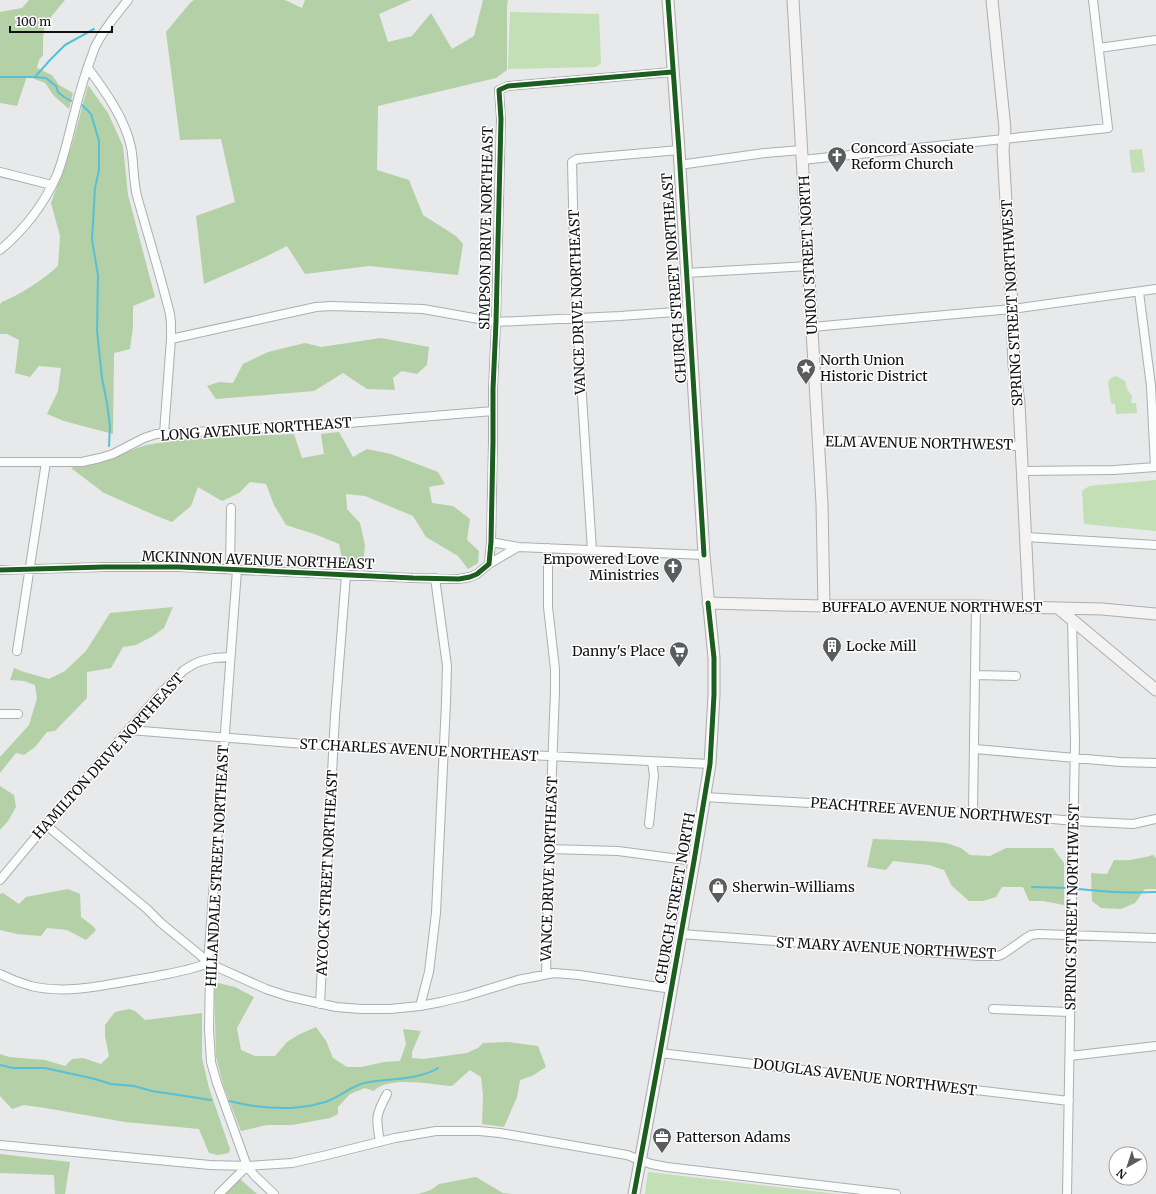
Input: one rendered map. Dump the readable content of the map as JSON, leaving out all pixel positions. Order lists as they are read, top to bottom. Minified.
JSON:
{"streets":{"street":["SIMPSON DRIVE NORTHEAST","UNION STREET NORTH","CHURCH STREET NORTHEAST","VANCE DRIVE NORTHEAST","SPRING STREET NORTHWEST","LONG AVENUE NORTHEAST","ELM AVENUE NORTHWEST","MCKINNON AVENUE NORTHEAST","BUFFALO AVENUE NORTHWEST","ST CHARLES AVENUE NORTHEAST","HAMILTON DRIVE NORTHEAST","PEACHTREE AVENUE NORTHWEST","HILLANDALE STREET NORTHEAST","AYCOCK STREET NORTHEAST","CHURCH STREET NORTH","ST MARY AVENUE NORTHWEST","DOUGLAS AVENUE NORTHWEST"]},"crossings":[["SIMPSON DRIVE NORTHEAST","CHURCH STREET NORTHEAST"],["SIMPSON DRIVE NORTHEAST","LONG AVENUE NORTHEAST"],["UNION STREET NORTH","ELM AVENUE NORTHWEST"],["UNION STREET NORTH","BUFFALO AVENUE NORTHWEST"],["CHURCH STREET NORTHEAST","VANCE DRIVE NORTHEAST"],["CHURCH STREET NORTHEAST","BUFFALO AVENUE NORTHWEST"],["CHURCH STREET NORTHEAST","CHURCH STREET NORTH"],["VANCE DRIVE NORTHEAST","ST CHARLES AVENUE NORTHEAST"],["SPRING STREET NORTHWEST","ELM AVENUE NORTHWEST"],["SPRING STREET NORTHWEST","BUFFALO AVENUE NORTHWEST"],["SPRING STREET NORTHWEST","PEACHTREE AVENUE NORTHWEST"],["SPRING STREET NORTHWEST","ST MARY AVENUE NORTHWEST"],["SPRING STREET NORTHWEST","DOUGLAS AVENUE NORTHWEST"],["MCKINNON AVENUE NORTHEAST","HILLANDALE STREET NORTHEAST"],["MCKINNON AVENUE NORTHEAST","AYCOCK STREET NORTHEAST"],["BUFFALO AVENUE NORTHWEST","CHURCH STREET NORTH"],["ST CHARLES AVENUE NORTHEAST","HAMILTON DRIVE NORTHEAST"],["ST CHARLES AVENUE NORTHEAST","HILLANDALE STREET NORTHEAST"],["ST CHARLES AVENUE NORTHEAST","AYCOCK STREET NORTHEAST"],["ST CHARLES AVENUE NORTHEAST","CHURCH STREET NORTH"],["HAMILTON DRIVE NORTHEAST","HILLANDALE STREET NORTHEAST"],["PEACHTREE AVENUE NORTHWEST","CHURCH STREET NORTH"],["CHURCH STREET NORTH","ST MARY AVENUE NORTHWEST"],["CHURCH STREET NORTH","DOUGLAS AVENUE NORTHWEST"]],"places":{"church":["Concord Associate Reform Church","Empowered Love Ministries"],"place":["North Union Historic District"],"building":["Locke Mill"],"supermarket":["Danny's Place"],"shop":["Sherwin-Williams"],"office":["Patterson Adams"]},"scale_bar":"100 m","north":"bottom left"}
